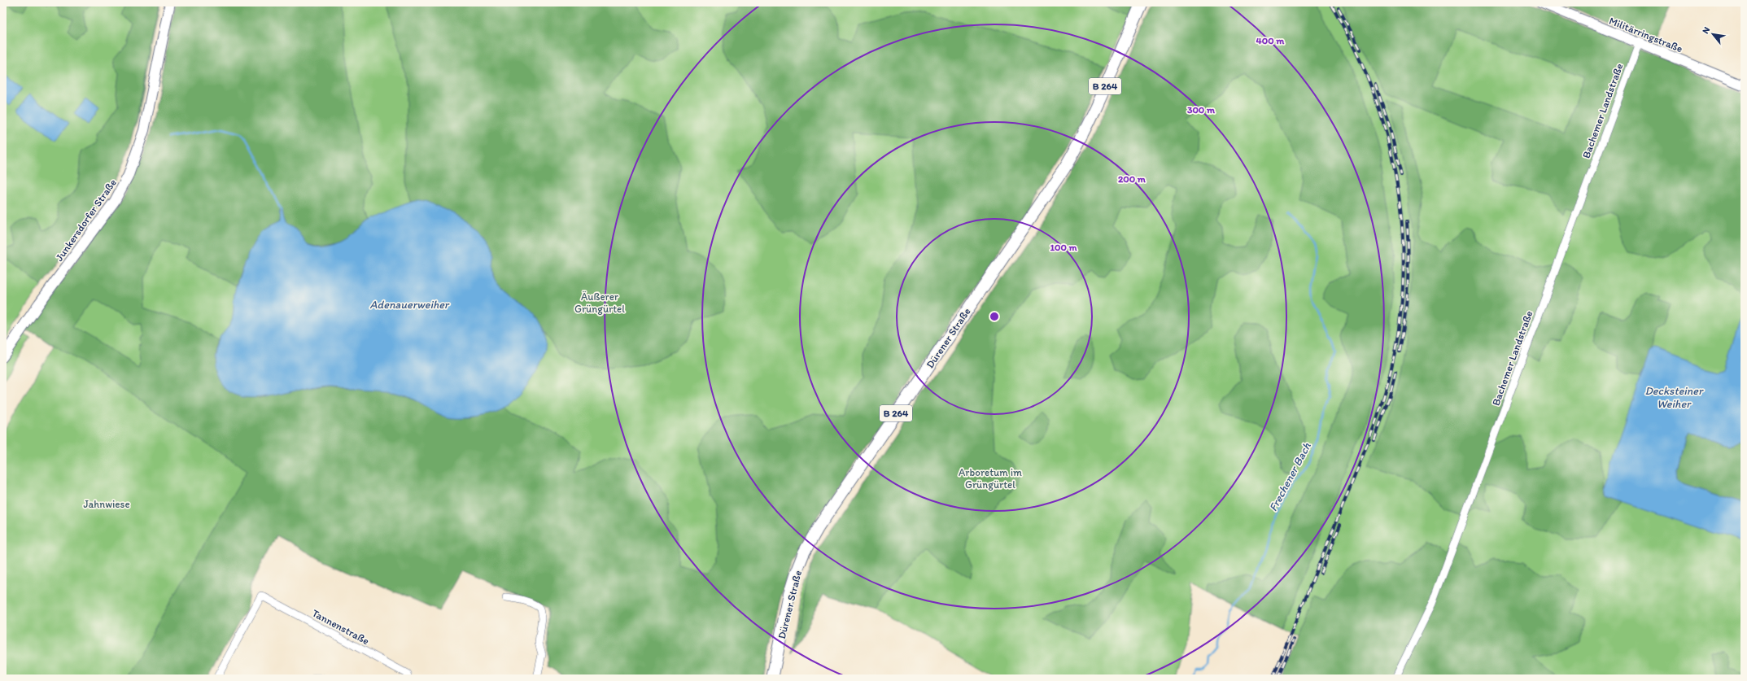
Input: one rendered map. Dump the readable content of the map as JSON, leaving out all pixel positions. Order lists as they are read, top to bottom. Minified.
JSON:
{"streets":{"main road":["B 264","Dürener Straße"],"street":["Militärringstraße","Bachemer Landstraße","Junkersdorfer Straße","Tannenstraße"]},"crossings":[["Militärringstraße","Bachemer Landstraße"]],"water":["Adenauerweiher","Decksteiner Weiher","Frechener Bach"],"parks":["Äußerer Grüngürtel","Arboretum im Grüngürtel","Jahnwiese"],"north":"top left","rings":["400 m","300 m","200 m","100 m"]}
